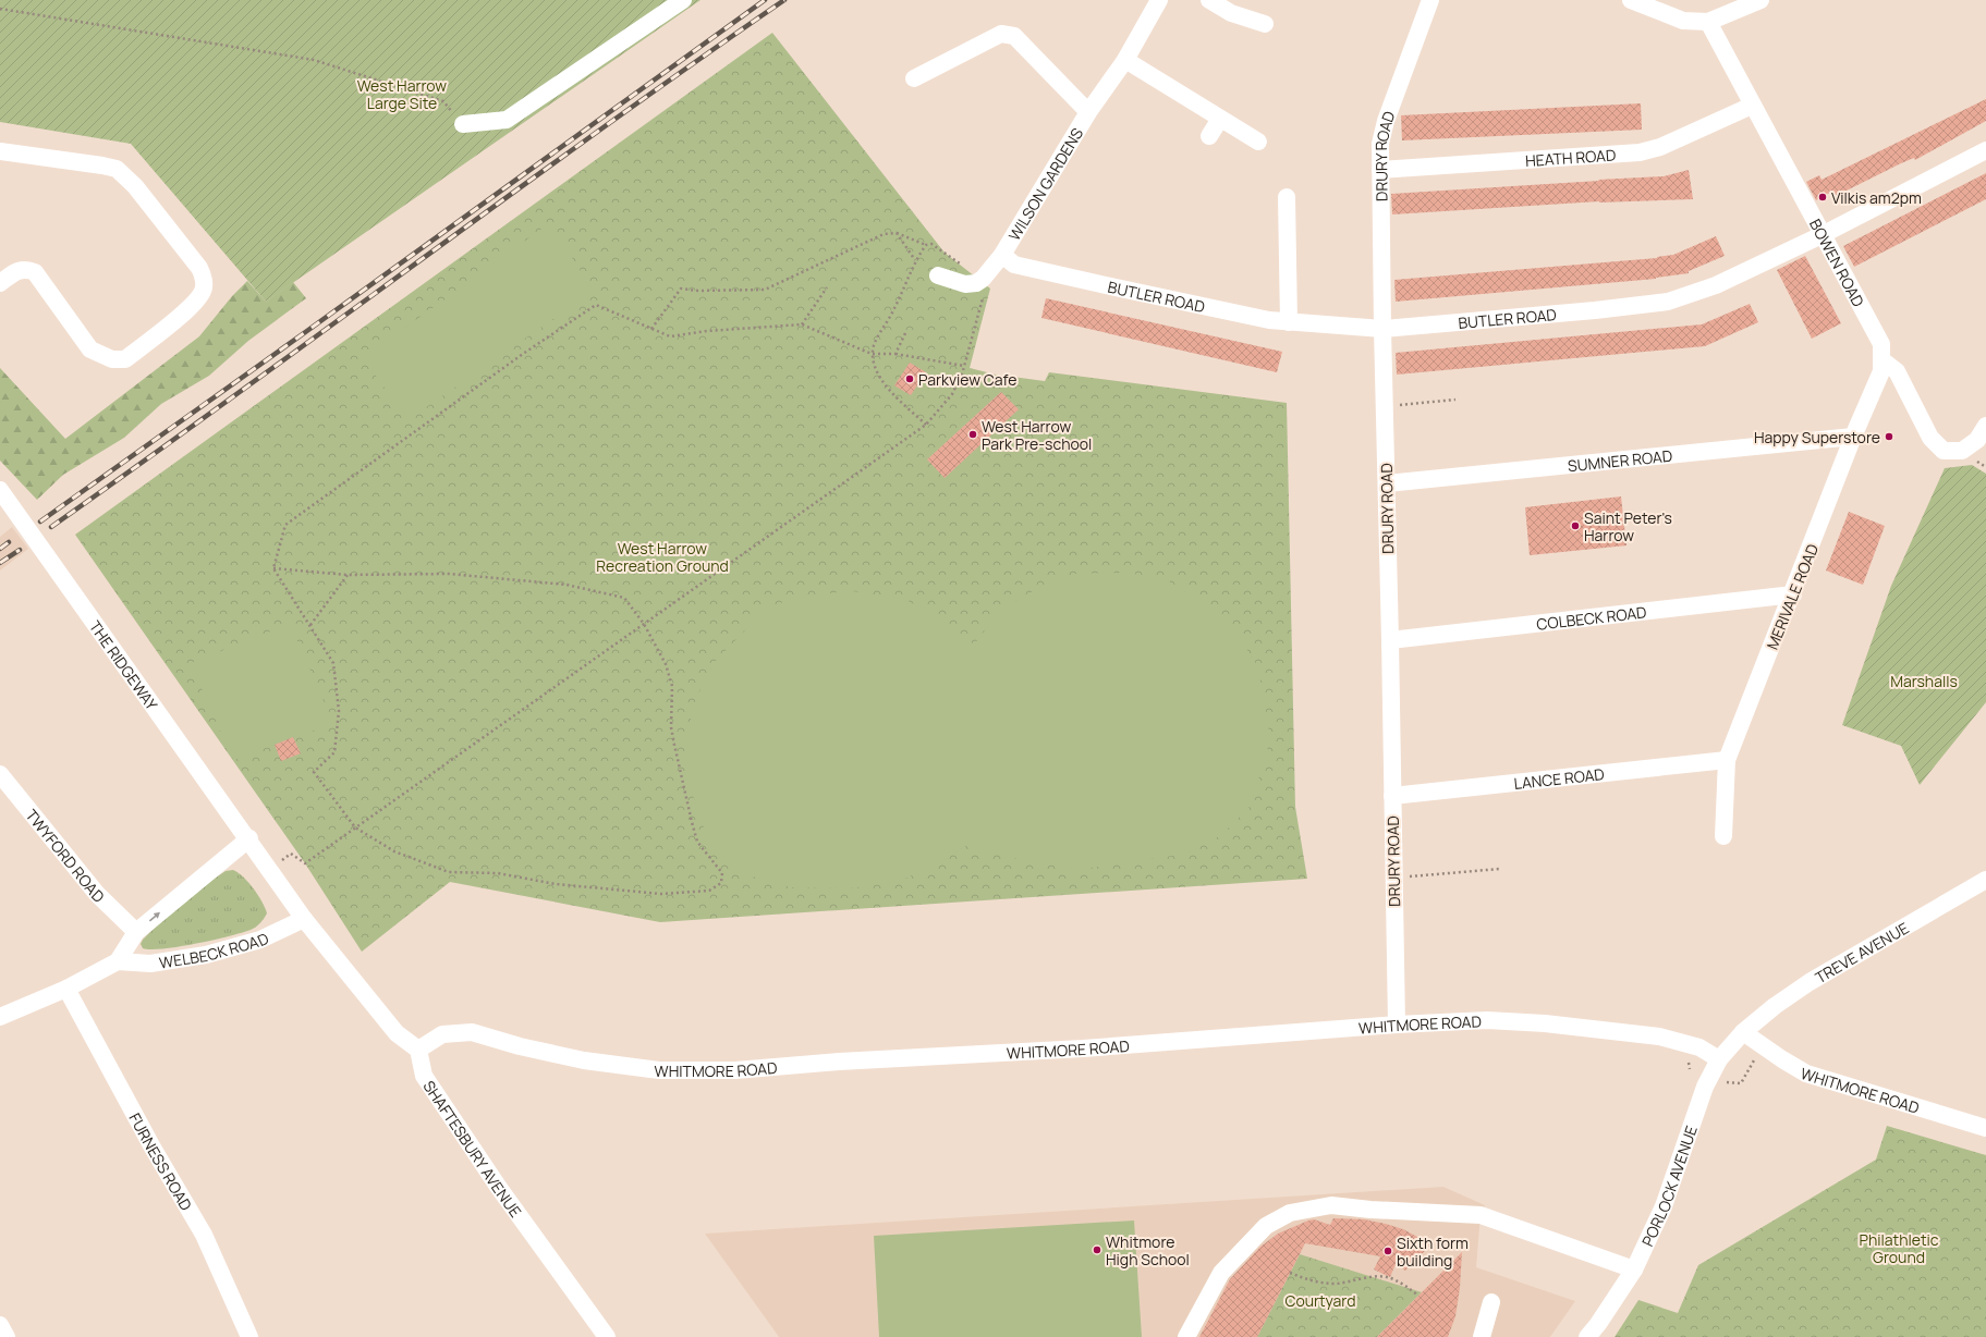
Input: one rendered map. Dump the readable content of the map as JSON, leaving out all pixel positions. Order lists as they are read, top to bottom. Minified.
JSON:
{"streets":{"street":["DRURY ROAD","HEATH ROAD","WILSON GARDENS","BOWEN ROAD","BUTLER ROAD","SUMNER ROAD","MERIVALE ROAD","COLBECK ROAD","THE RIDGEWAY","LANCE ROAD","TWYFORD ROAD","WELBECK ROAD","TREVE AVENUE","WHITMORE ROAD","SHAFTESBURY AVENUE","FURNESS ROAD","PORLOCK AVENUE"]},"crossings":[["DRURY ROAD","HEATH ROAD"],["DRURY ROAD","BUTLER ROAD"],["DRURY ROAD","SUMNER ROAD"],["DRURY ROAD","COLBECK ROAD"],["DRURY ROAD","LANCE ROAD"],["DRURY ROAD","WHITMORE ROAD"],["HEATH ROAD","BOWEN ROAD"],["WILSON GARDENS","BUTLER ROAD"],["BOWEN ROAD","BUTLER ROAD"],["BOWEN ROAD","MERIVALE ROAD"],["SUMNER ROAD","MERIVALE ROAD"],["MERIVALE ROAD","COLBECK ROAD"],["MERIVALE ROAD","LANCE ROAD"],["TREVE AVENUE","WHITMORE ROAD"],["TREVE AVENUE","PORLOCK AVENUE"],["WHITMORE ROAD","SHAFTESBURY AVENUE"],["WHITMORE ROAD","PORLOCK AVENUE"]],"parks":["West Harrow Large Site","West Harrow Recreation Ground","Marshalls","Philathletic Ground","Courtyard"],"places":["Vilkis am2pm","Parkview Cafe","West Harrow Park Pre-school","Happy Superstore","Saint Peter's Harrow","Whitmore High School","Sixth form building"]}
